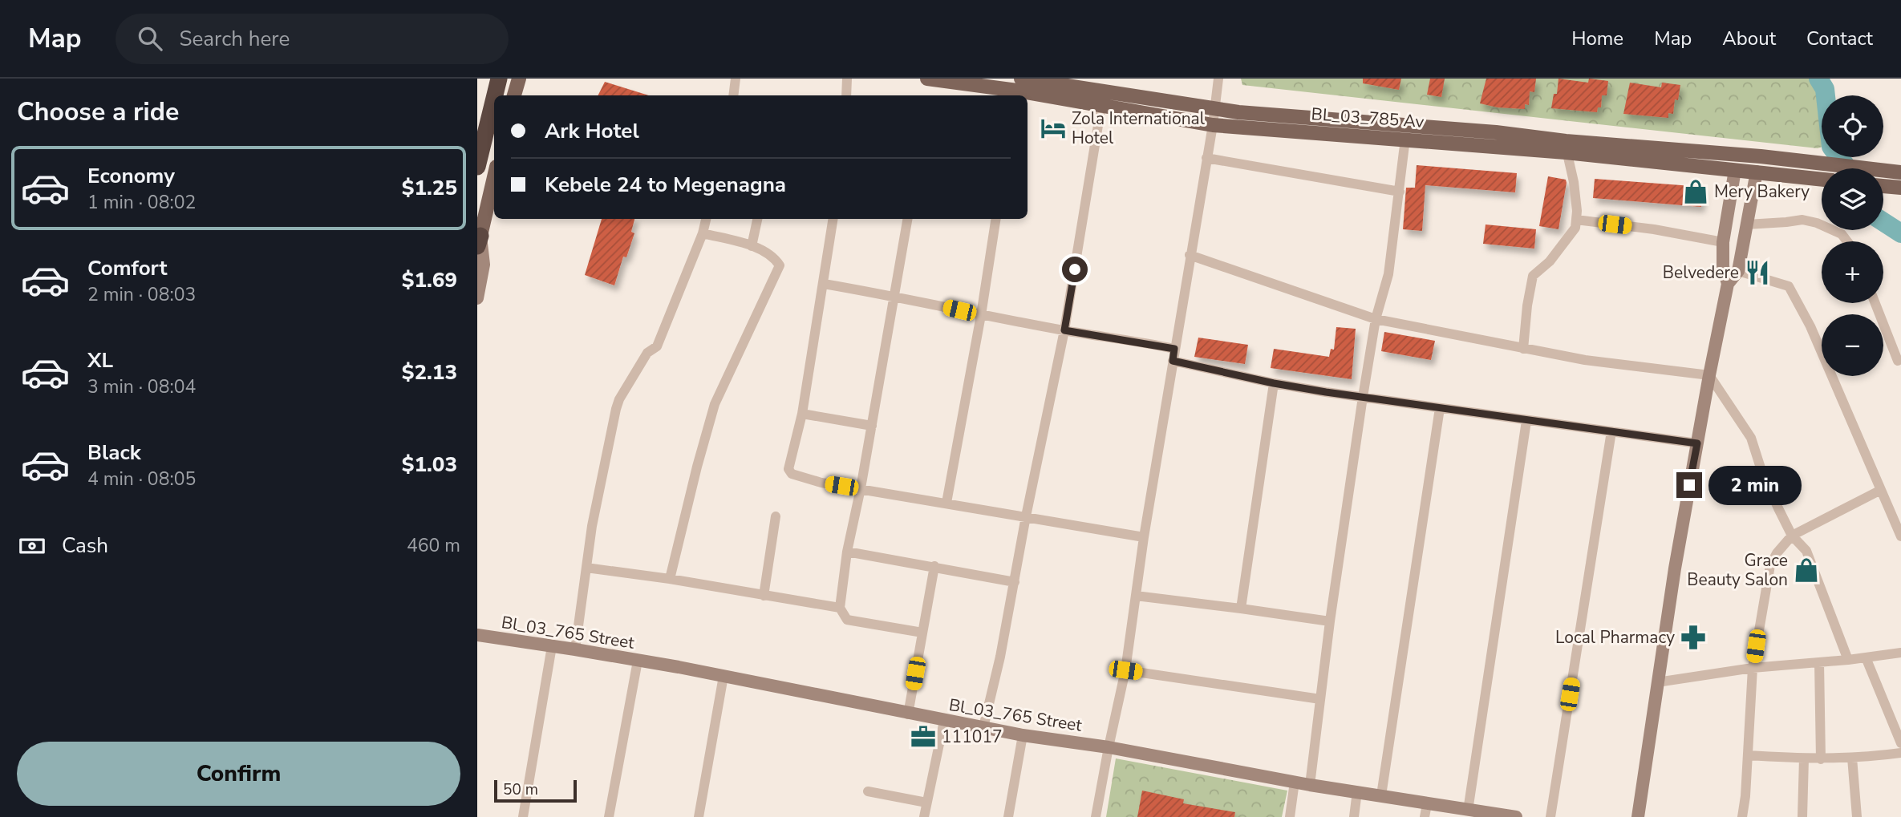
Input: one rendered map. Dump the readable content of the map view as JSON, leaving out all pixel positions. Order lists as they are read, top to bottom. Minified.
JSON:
{"streets":{"main road":["BL_03_785 Av"],"street":["Bl_03_765 Street"]},"places":{"hotel":["Zola International Hotel"],"shop":["Mery Bakery","Grace Beauty Salon"],"restaurant":["Belvedere"],"pharmacy":["Local Pharmacy"],"office":["111017"]},"scale_bar":"50 m","page":{"header":"Map","search":"Search here","nav":["Home","Map","About","Contact"],"heading":"Choose a ride","map_buttons":["+","−"],"banner":["Ark Hotel","Kebele 24 to Megenagna"],"list":[{"name":"Economy","note":"1 min · 08:02","value":"$1.25"},{"name":"Comfort","note":"2 min · 08:03","value":"$1.69"},{"name":"XL","note":"3 min · 08:04","value":"$2.13"},{"name":"Black","note":"4 min · 08:05","value":"$1.03"}],"bubble":"2 min","pay":["Cash","460 m"],"buttons":"Confirm","scale":"50 m"}}
